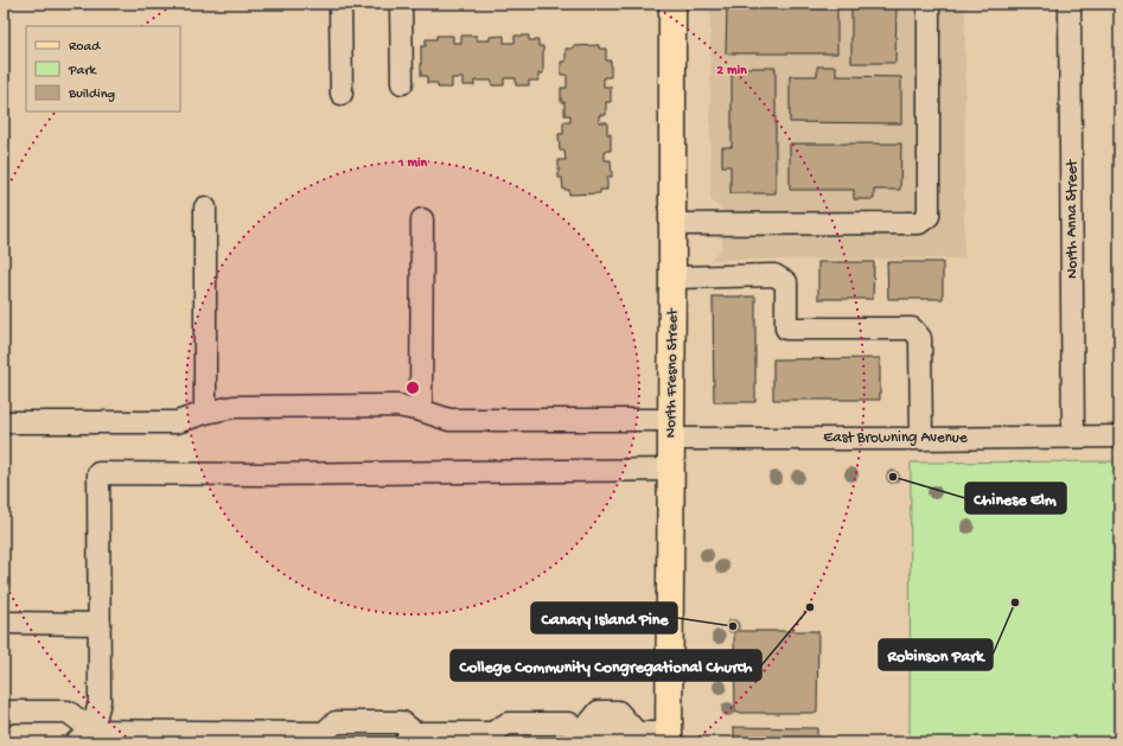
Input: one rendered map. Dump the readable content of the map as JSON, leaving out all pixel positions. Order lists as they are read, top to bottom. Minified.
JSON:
{"streets":{"main road":["North Fresno Street"],"street":["North Anna Street","East Browning Avenue"]},"crossings":[["North Anna Street","East Browning Avenue"],["North Fresno Street","East Browning Avenue"]],"places":["Chinese Elm","Robinson Park","College Community Congregational Church","Canary Island Pine"],"legend":["Road","Park","Building"],"rings":["2 min","1 min"]}
